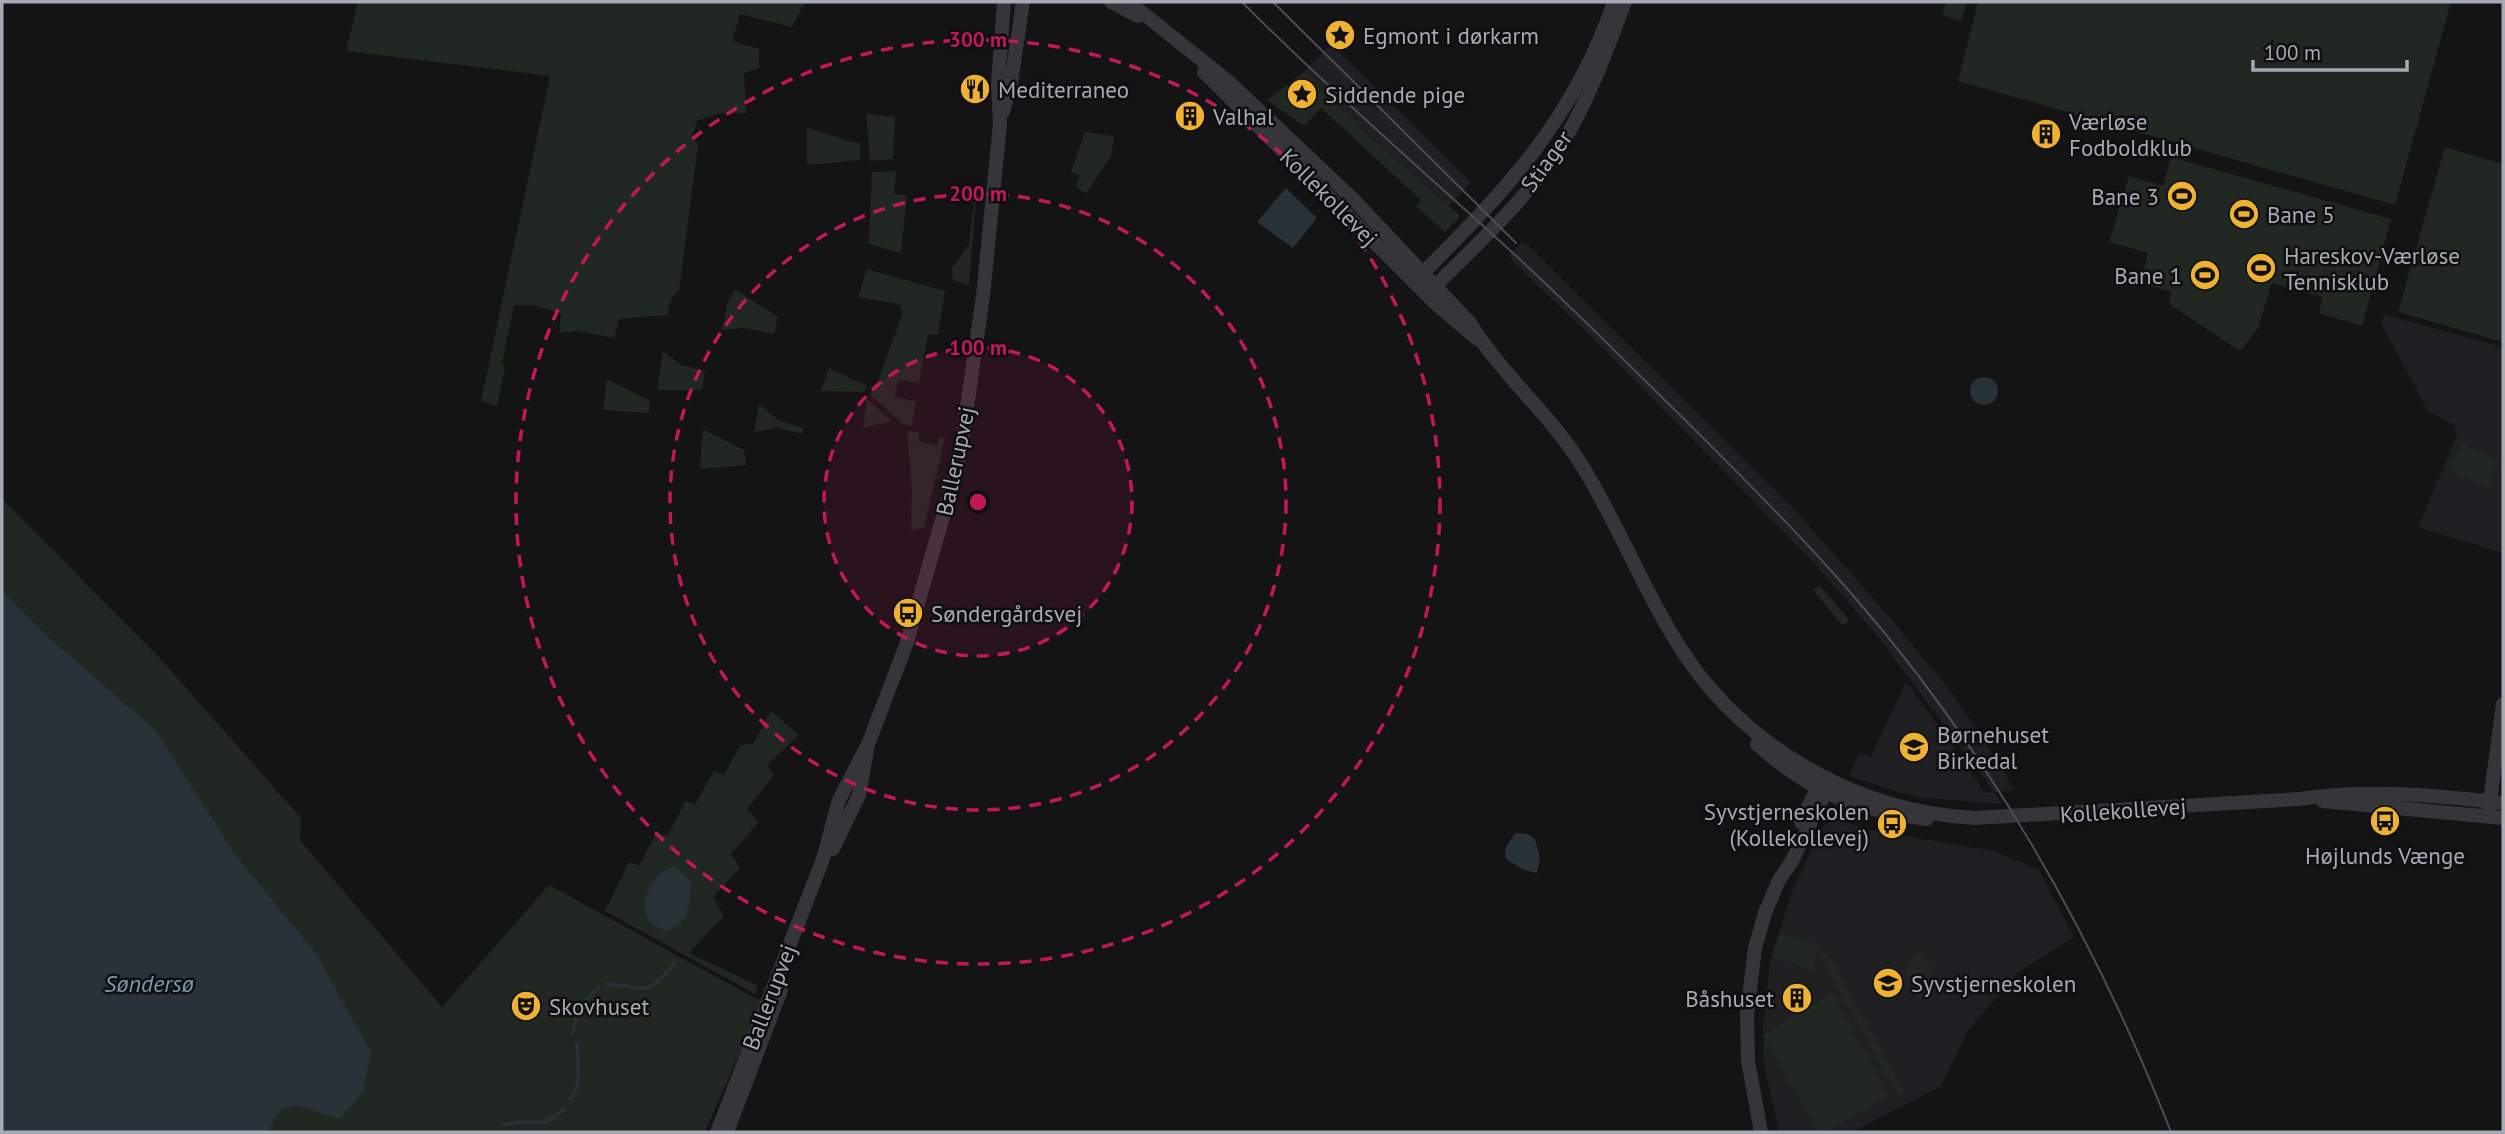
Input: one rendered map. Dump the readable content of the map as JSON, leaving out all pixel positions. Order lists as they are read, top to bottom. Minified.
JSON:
{"streets":{"street":["Stiager","Kollekollevej","Ballerupvej"]},"crossings":[["Stiager","Kollekollevej"]],"water":["Søndersø"],"places":{"place":["Egmont i dørkarm","Siddende pige"],"restaurant":["Mediterraneo"],"building":["Valhal","Værløse Fodboldklub","Båshuset"],"sports":["Bane 3","Bane 5","Hareskov-Værløse Tennisklub","Bane 1"],"bus stop":["Søndergårdsvej","Højlunds Vænge","Syvstjerneskolen (Kollekollevej)"],"school or university":["Børnehuset Birkedal","Syvstjerneskolen"],"theatre":["Skovhuset"]},"scale_bar":"100 m","rings":["300 m","200 m","100 m"]}
